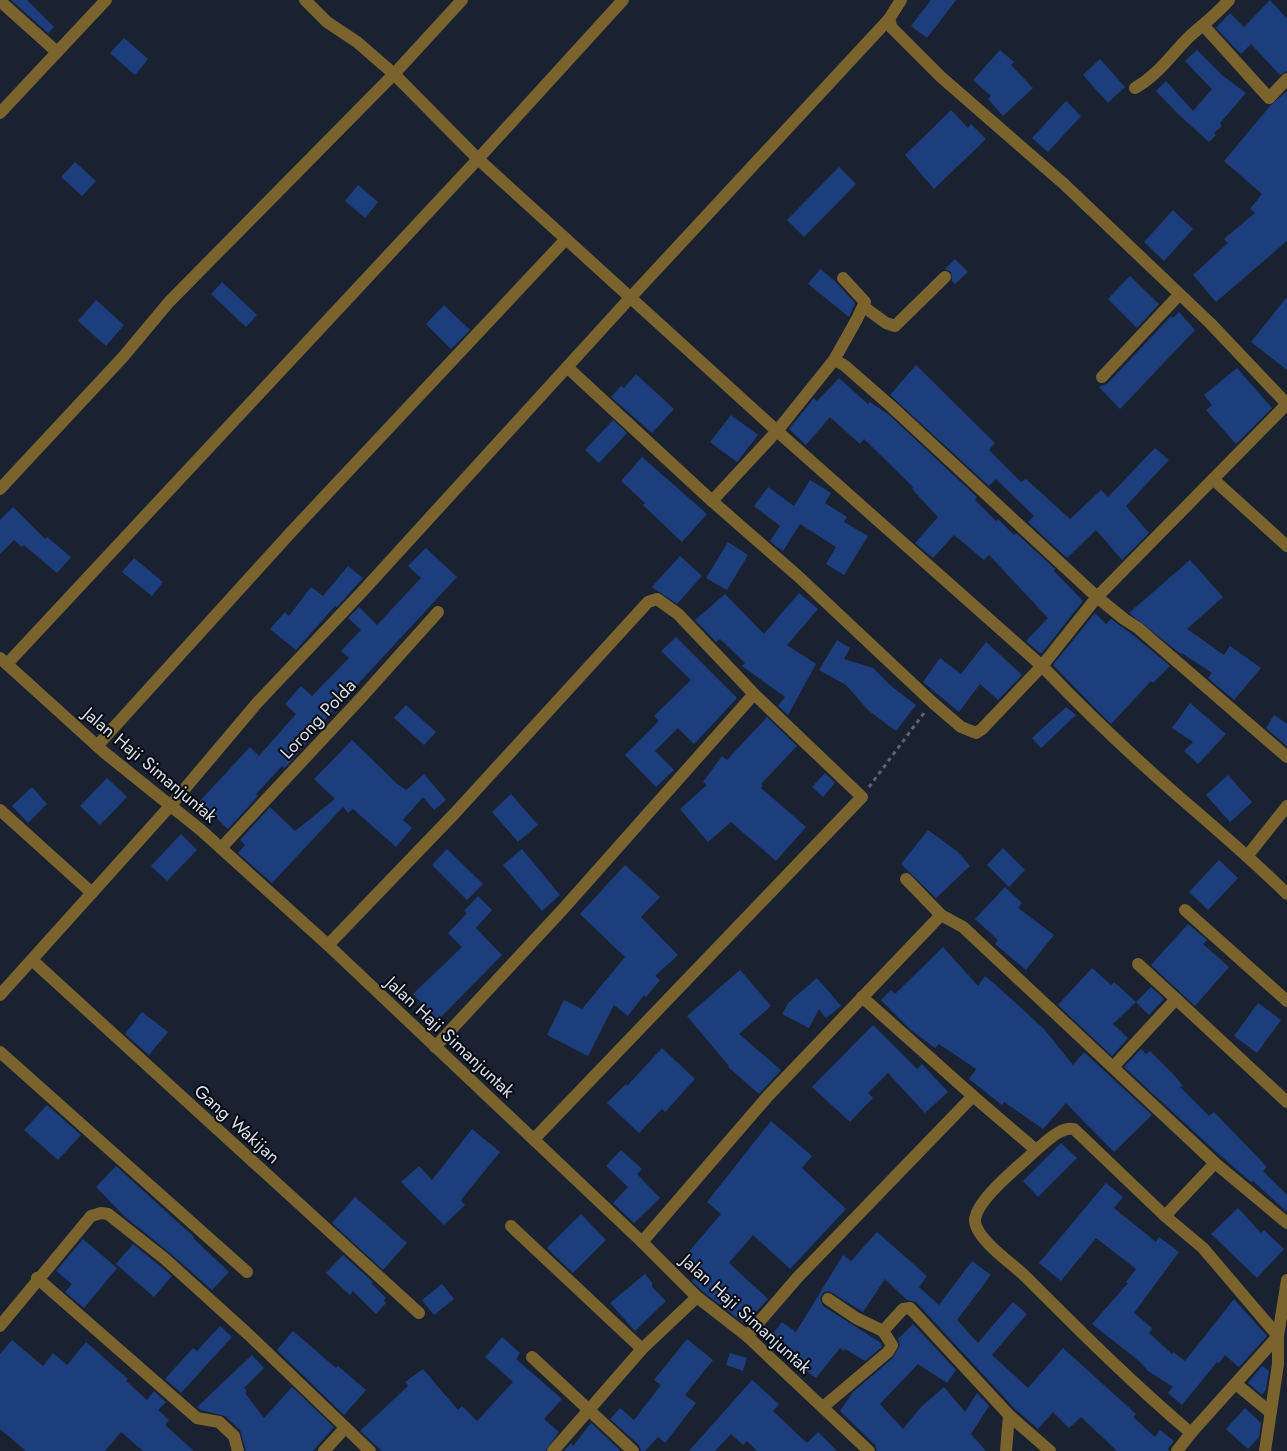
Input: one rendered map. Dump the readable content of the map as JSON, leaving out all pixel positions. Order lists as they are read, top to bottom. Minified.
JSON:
{"streets":{"street":["Lorong Polda","Jalan Haji Simanjuntak","Gang Wakijan"]},"crossings":[["Lorong Polda","Jalan Haji Simanjuntak"]]}
